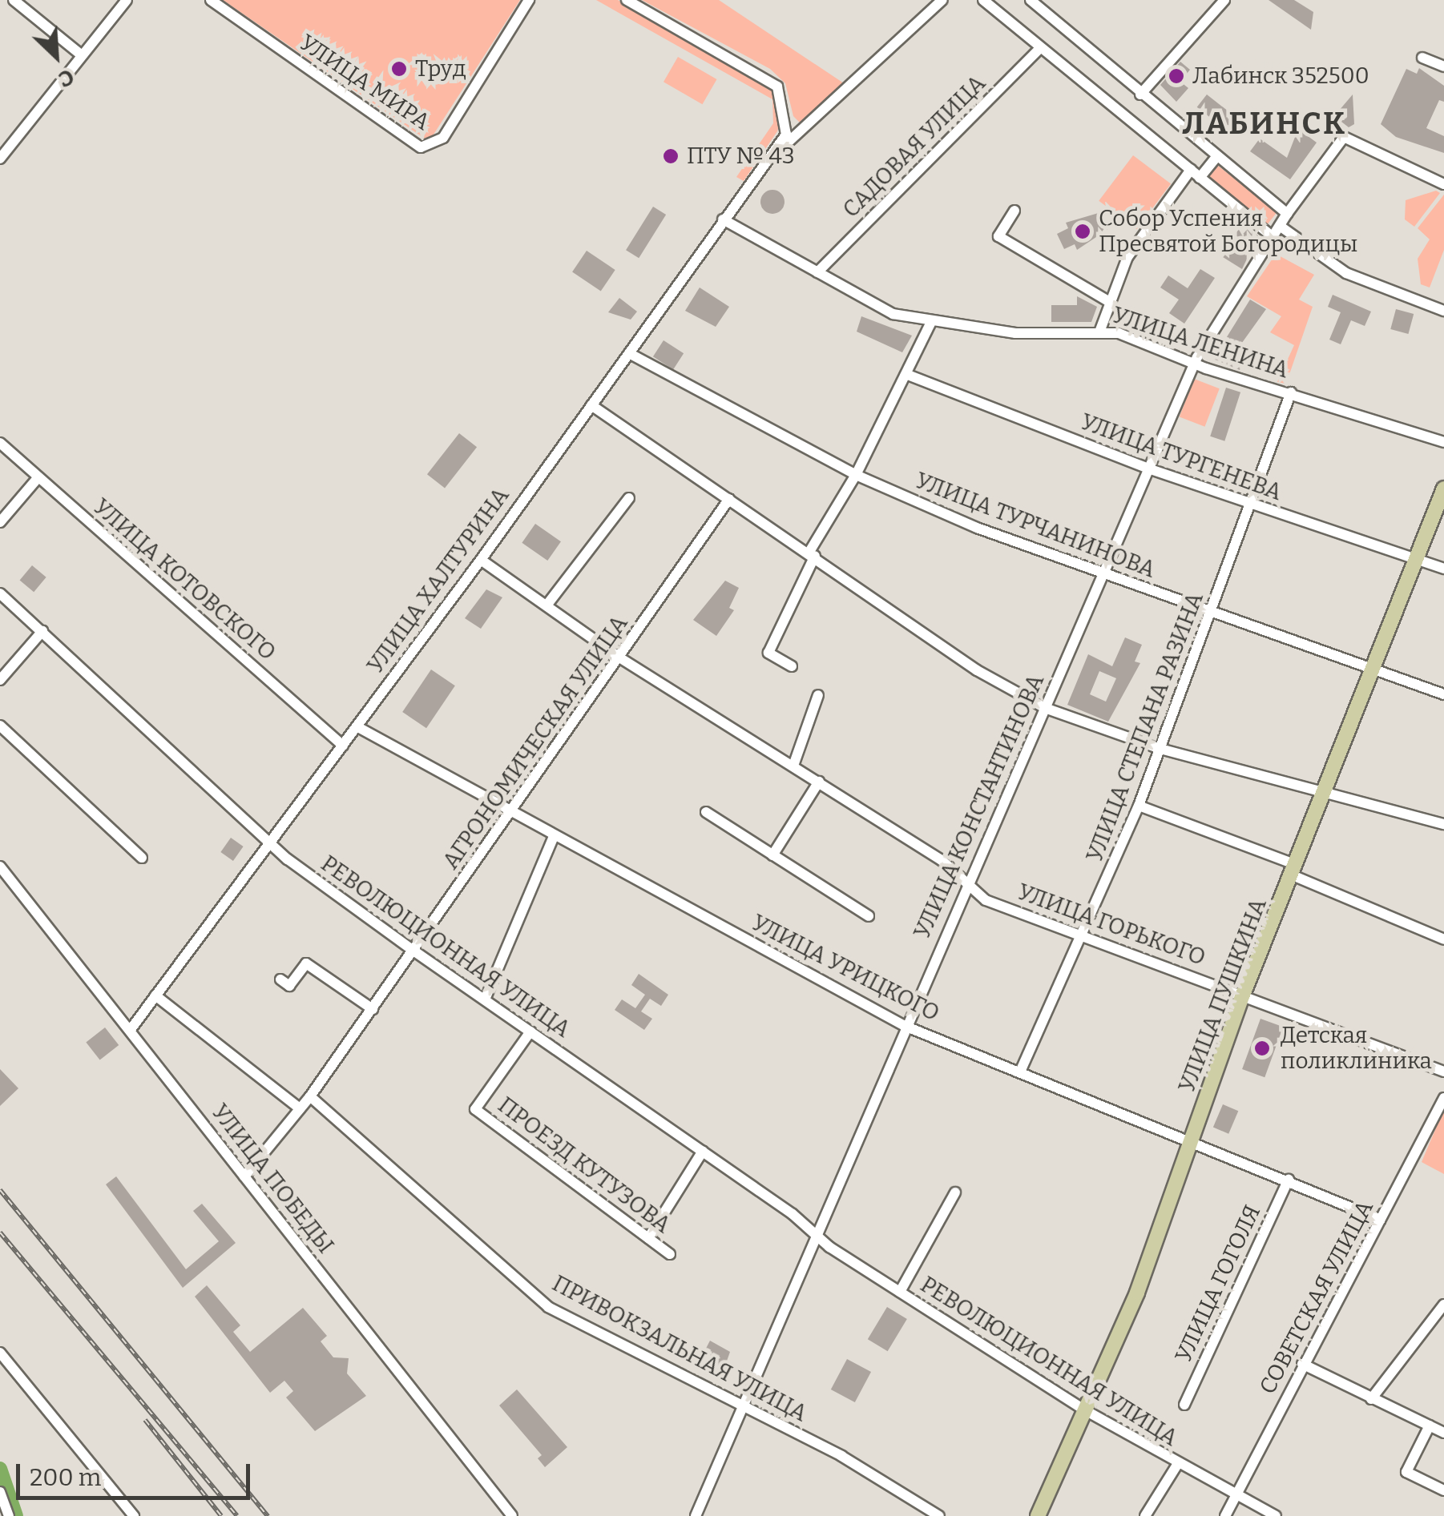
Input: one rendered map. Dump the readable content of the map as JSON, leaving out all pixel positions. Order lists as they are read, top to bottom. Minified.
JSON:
{"streets":{"main road":["УЛИЦА ПУШКИНА"],"street":["УЛИЦА МИРА","САДОВАЯ УЛИЦА","УЛИЦА ЛЕНИНА","УЛИЦА ТУРГЕНЕВА","УЛИЦА ТУРЧАНИНОВА","УЛИЦА КОТОВСКОГО","УЛИЦА ХАЛТУРИНА","УЛИЦА СТЕПАНА РАЗИНА","АГРОНОМИЧЕСКАЯ УЛИЦА","УЛИЦА КОНСТАНТИНОВА","УЛИЦА ГОРЬКОГО","РЕВОЛЮЦИОННАЯ УЛИЦА","УЛИЦА УРИЦКОГО","ПРОЕЗД КУТУЗОВА","УЛИЦА ПОБЕДЫ","УЛИЦА ГОГОЛЯ","СОВЕТСКАЯ УЛИЦА","ПРИВОКЗАЛЬНАЯ УЛИЦА"]},"crossings":[["САДОВАЯ УЛИЦА","УЛИЦА ЛЕНИНА"],["УЛИЦА ЛЕНИНА","УЛИЦА ХАЛТУРИНА"],["УЛИЦА ЛЕНИНА","УЛИЦА СТЕПАНА РАЗИНА"],["УЛИЦА ЛЕНИНА","УЛИЦА КОНСТАНТИНОВА"],["УЛИЦА ТУРГЕНЕВА","УЛИЦА СТЕПАНА РАЗИНА"],["УЛИЦА ТУРГЕНЕВА","УЛИЦА КОНСТАНТИНОВА"],["УЛИЦА ТУРГЕНЕВА","УЛИЦА ПУШКИНА"],["УЛИЦА ТУРЧАНИНОВА","УЛИЦА ХАЛТУРИНА"],["УЛИЦА ТУРЧАНИНОВА","УЛИЦА СТЕПАНА РАЗИНА"],["УЛИЦА ТУРЧАНИНОВА","УЛИЦА КОНСТАНТИНОВА"],["УЛИЦА ТУРЧАНИНОВА","УЛИЦА ПУШКИНА"],["УЛИЦА КОТОВСКОГО","УЛИЦА ХАЛТУРИНА"],["УЛИЦА ХАЛТУРИНА","УЛИЦА ГОРЬКОГО"],["УЛИЦА ХАЛТУРИНА","РЕВОЛЮЦИОННАЯ УЛИЦА"],["УЛИЦА ХАЛТУРИНА","УЛИЦА УРИЦКОГО"],["УЛИЦА ХАЛТУРИНА","УЛИЦА ПОБЕДЫ"],["УЛИЦА СТЕПАНА РАЗИНА","УЛИЦА ГОРЬКОГО"],["УЛИЦА СТЕПАНА РАЗИНА","УЛИЦА УРИЦКОГО"],["АГРОНОМИЧЕСКАЯ УЛИЦА","УЛИЦА ГОРЬКОГО"],["АГРОНОМИЧЕСКАЯ УЛИЦА","РЕВОЛЮЦИОННАЯ УЛИЦА"],["АГРОНОМИЧЕСКАЯ УЛИЦА","УЛИЦА УРИЦКОГО"],["АГРОНОМИЧЕСКАЯ УЛИЦА","УЛИЦА ПОБЕДЫ"],["АГРОНОМИЧЕСКАЯ УЛИЦА","ПРИВОКЗАЛЬНАЯ УЛИЦА"],["УЛИЦА КОНСТАНТИНОВА","УЛИЦА ГОРЬКОГО"],["УЛИЦА КОНСТАНТИНОВА","РЕВОЛЮЦИОННАЯ УЛИЦА"],["УЛИЦА КОНСТАНТИНОВА","УЛИЦА УРИЦКОГО"],["УЛИЦА КОНСТАНТИНОВА","ПРИВОКЗАЛЬНАЯ УЛИЦА"],["УЛИЦА ГОРЬКОГО","УЛИЦА ПУШКИНА"],["РЕВОЛЮЦИОННАЯ УЛИЦА","УЛИЦА ПУШКИНА"],["РЕВОЛЮЦИОННАЯ УЛИЦА","ПРОЕЗД КУТУЗОВА"],["РЕВОЛЮЦИОННАЯ УЛИЦА","СОВЕТСКАЯ УЛИЦА"],["УЛИЦА УРИЦКОГО","УЛИЦА ПУШКИНА"],["УЛИЦА УРИЦКОГО","УЛИЦА ГОГОЛЯ"],["УЛИЦА УРИЦКОГО","СОВЕТСКАЯ УЛИЦА"]],"districts":["ЛАБИНСК"],"places":["Труд","Лабинск 352500","ПТУ № 43","Собор Успения Пресвятой Богородицы","Детская поликлиника"],"scale_bar":"200 m","north":"bottom right"}
